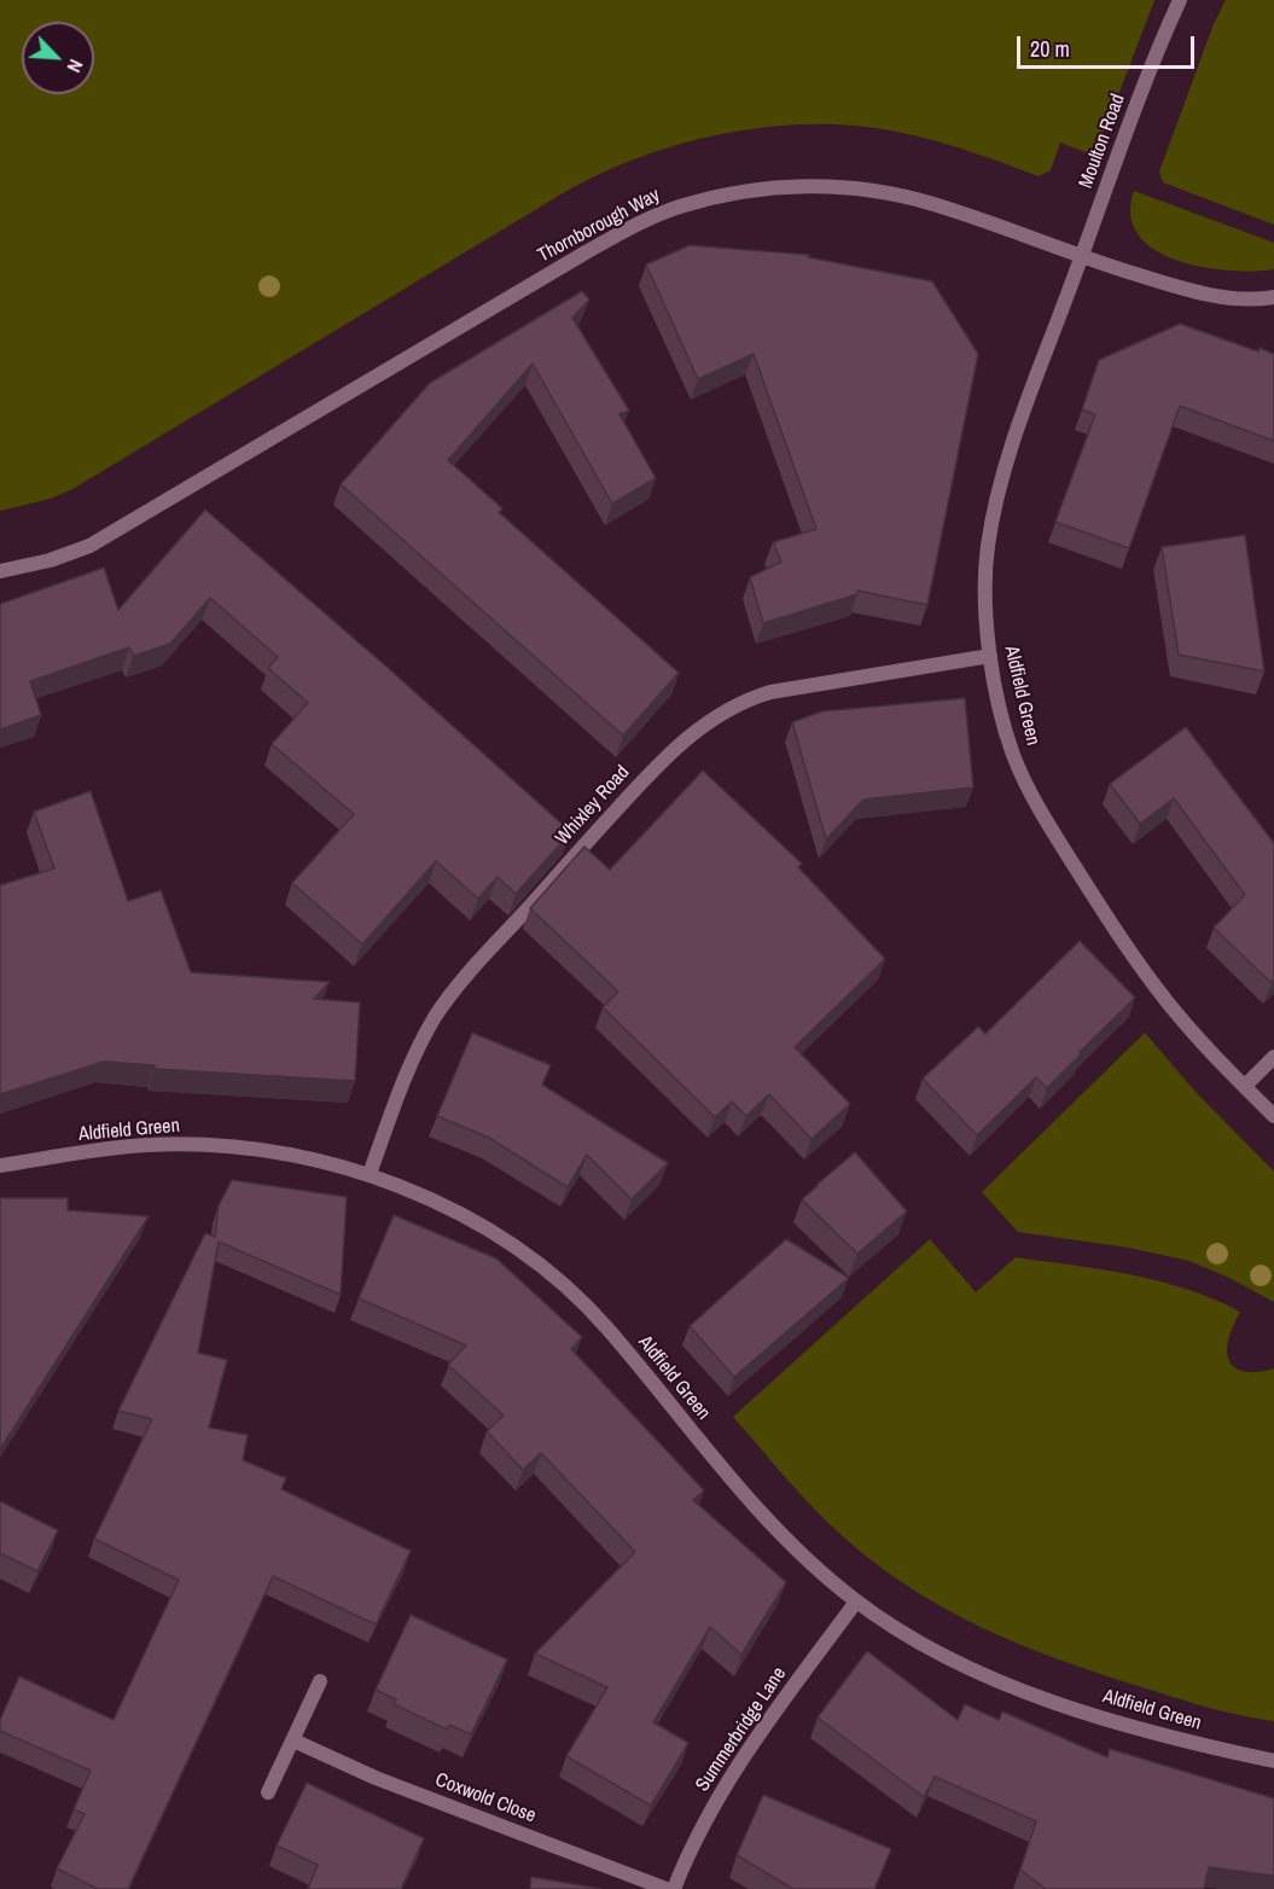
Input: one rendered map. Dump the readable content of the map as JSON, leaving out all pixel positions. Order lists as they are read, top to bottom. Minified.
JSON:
{"streets":{"street":["Moulton Road","Thornborough Way","Aldfield Green","Whixley Road","Summerbridge Lane","Coxwold Close"]},"crossings":[["Moulton Road","Thornborough Way"],["Moulton Road","Aldfield Green"],["Thornborough Way","Aldfield Green"],["Aldfield Green","Whixley Road"],["Aldfield Green","Summerbridge Lane"]],"scale_bar":"20 m","north":"bottom right"}
